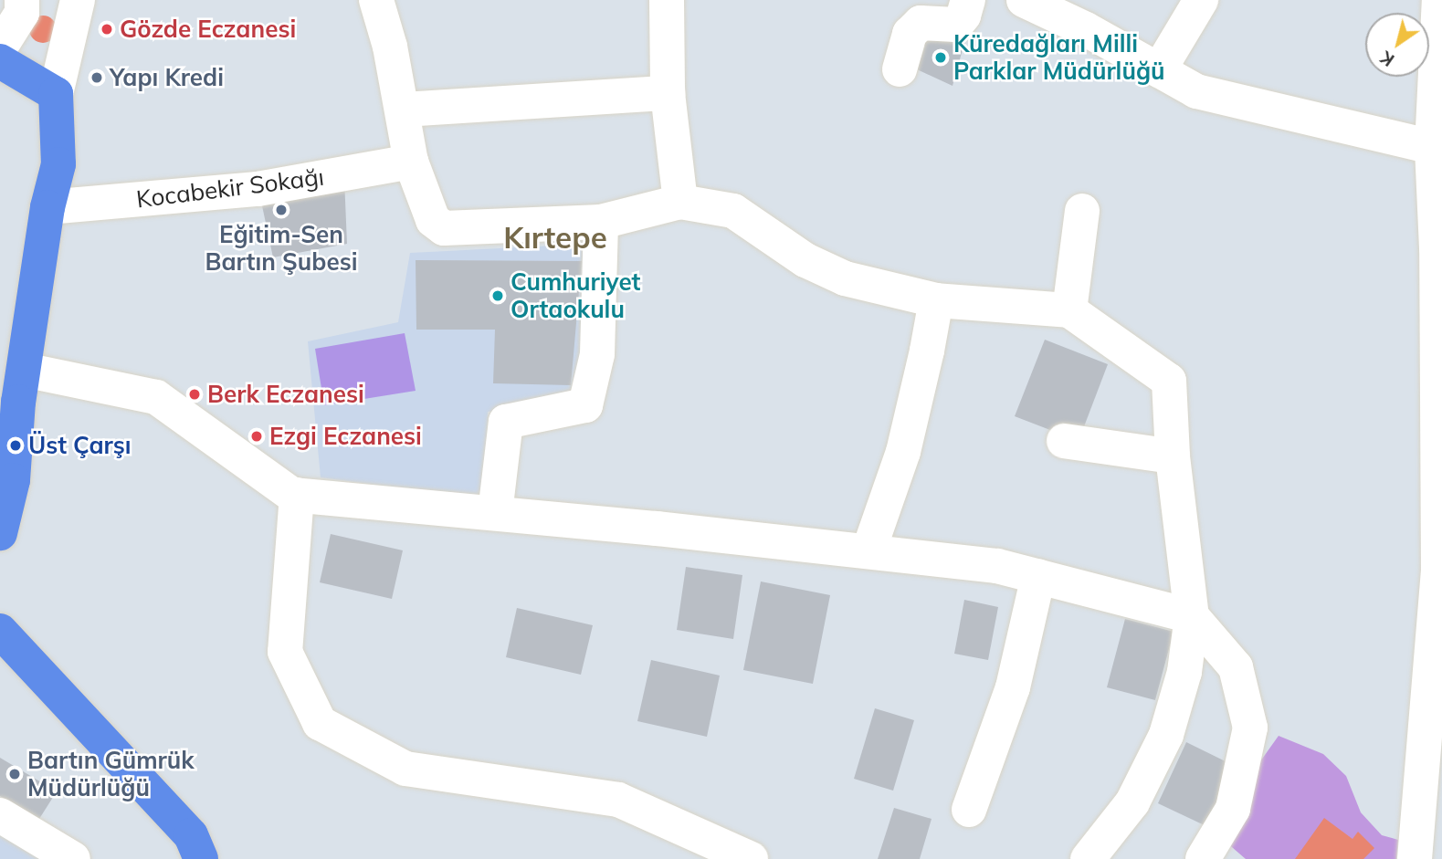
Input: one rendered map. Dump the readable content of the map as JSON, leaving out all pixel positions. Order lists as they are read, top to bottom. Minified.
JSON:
{"streets":{"street":["Kocabekir Sokağı"]},"districts":["Kırtepe"],"places":["Gözde Eczanesi","Küredağları Milli Parklar Müdürlüğü","Yapı Kredi","Eğitim-Sen Bartın Şubesi","Cumhuriyet Ortaokulu","Berk Eczanesi","Ezgi Eczanesi","Üst Çarşı","Bartın Gümrük Müdürlüğü"],"north":"bottom left"}
